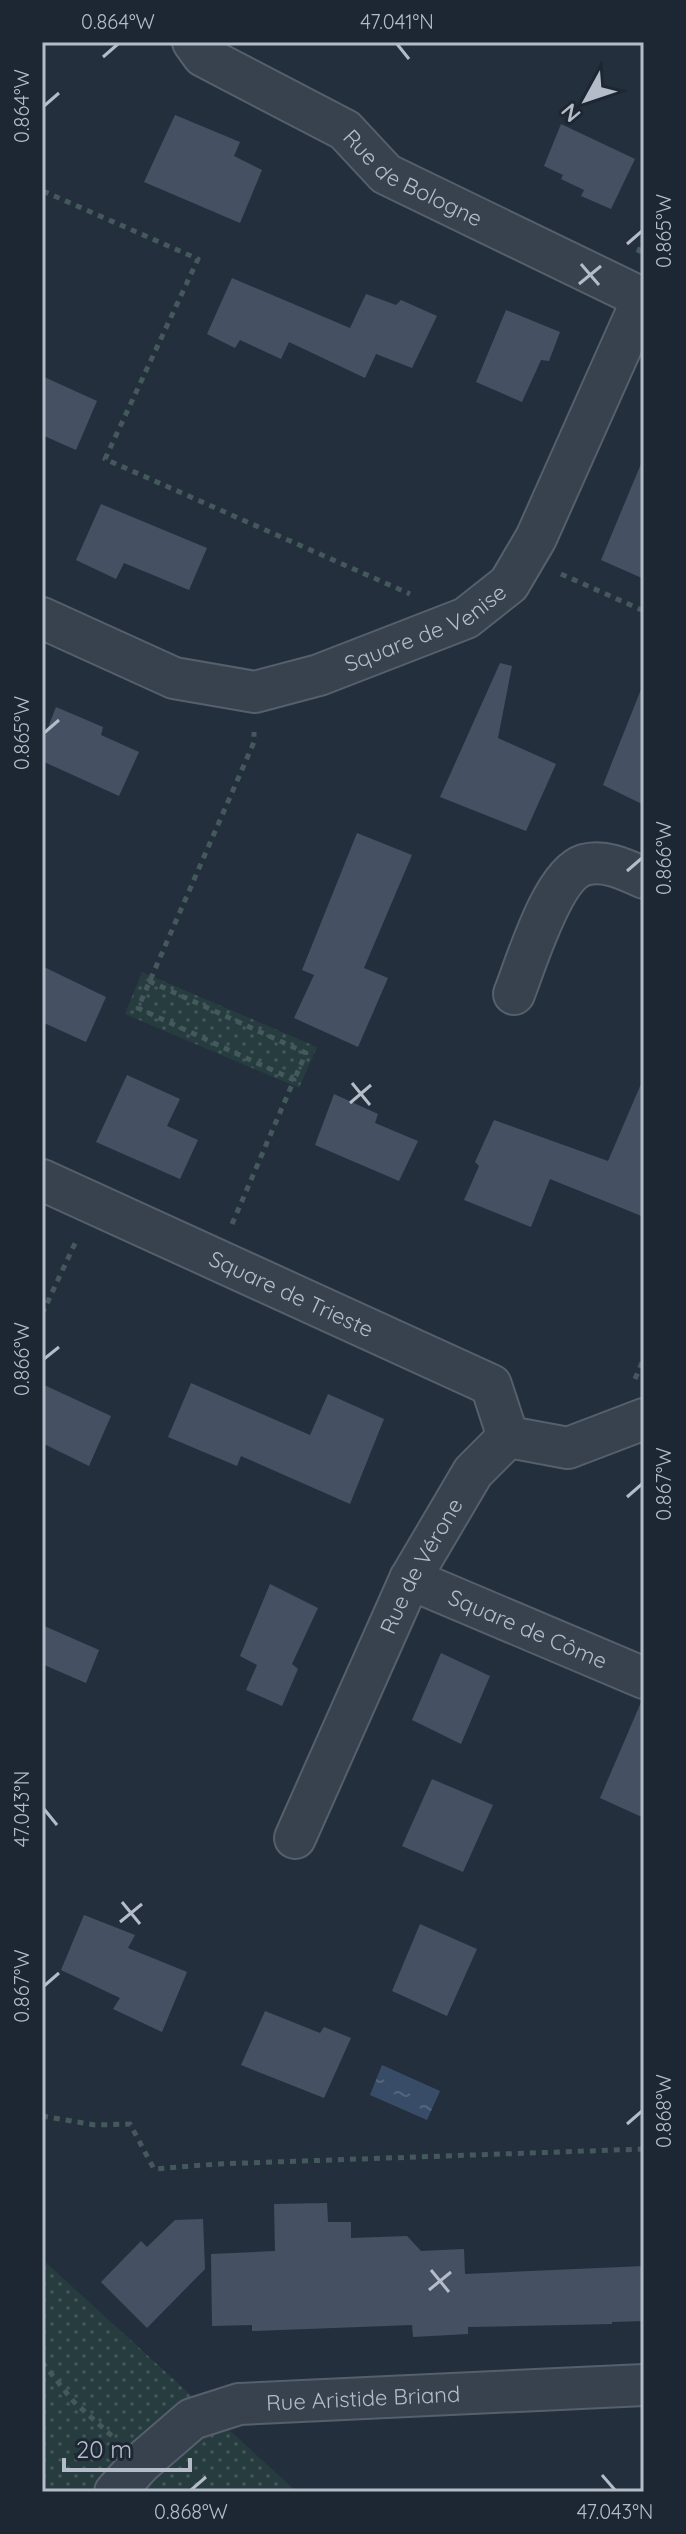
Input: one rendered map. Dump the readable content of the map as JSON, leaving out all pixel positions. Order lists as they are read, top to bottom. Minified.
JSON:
{"streets":{"street":["Rue de Bologne","Square de Venise","Square de Trieste","Rue de Vérone","Square de Côme","Rue Aristide Briand"]},"crossings":[["Rue de Bologne","Square de Venise"],["Square de Trieste","Rue de Vérone"],["Rue de Vérone","Square de Côme"]],"scale_bar":"20 m","north":"bottom left","coordinates":["0.864°W","47.041°N","0.865°W","0.866°W","0.867°W","47.043°N","0.868°W"]}
